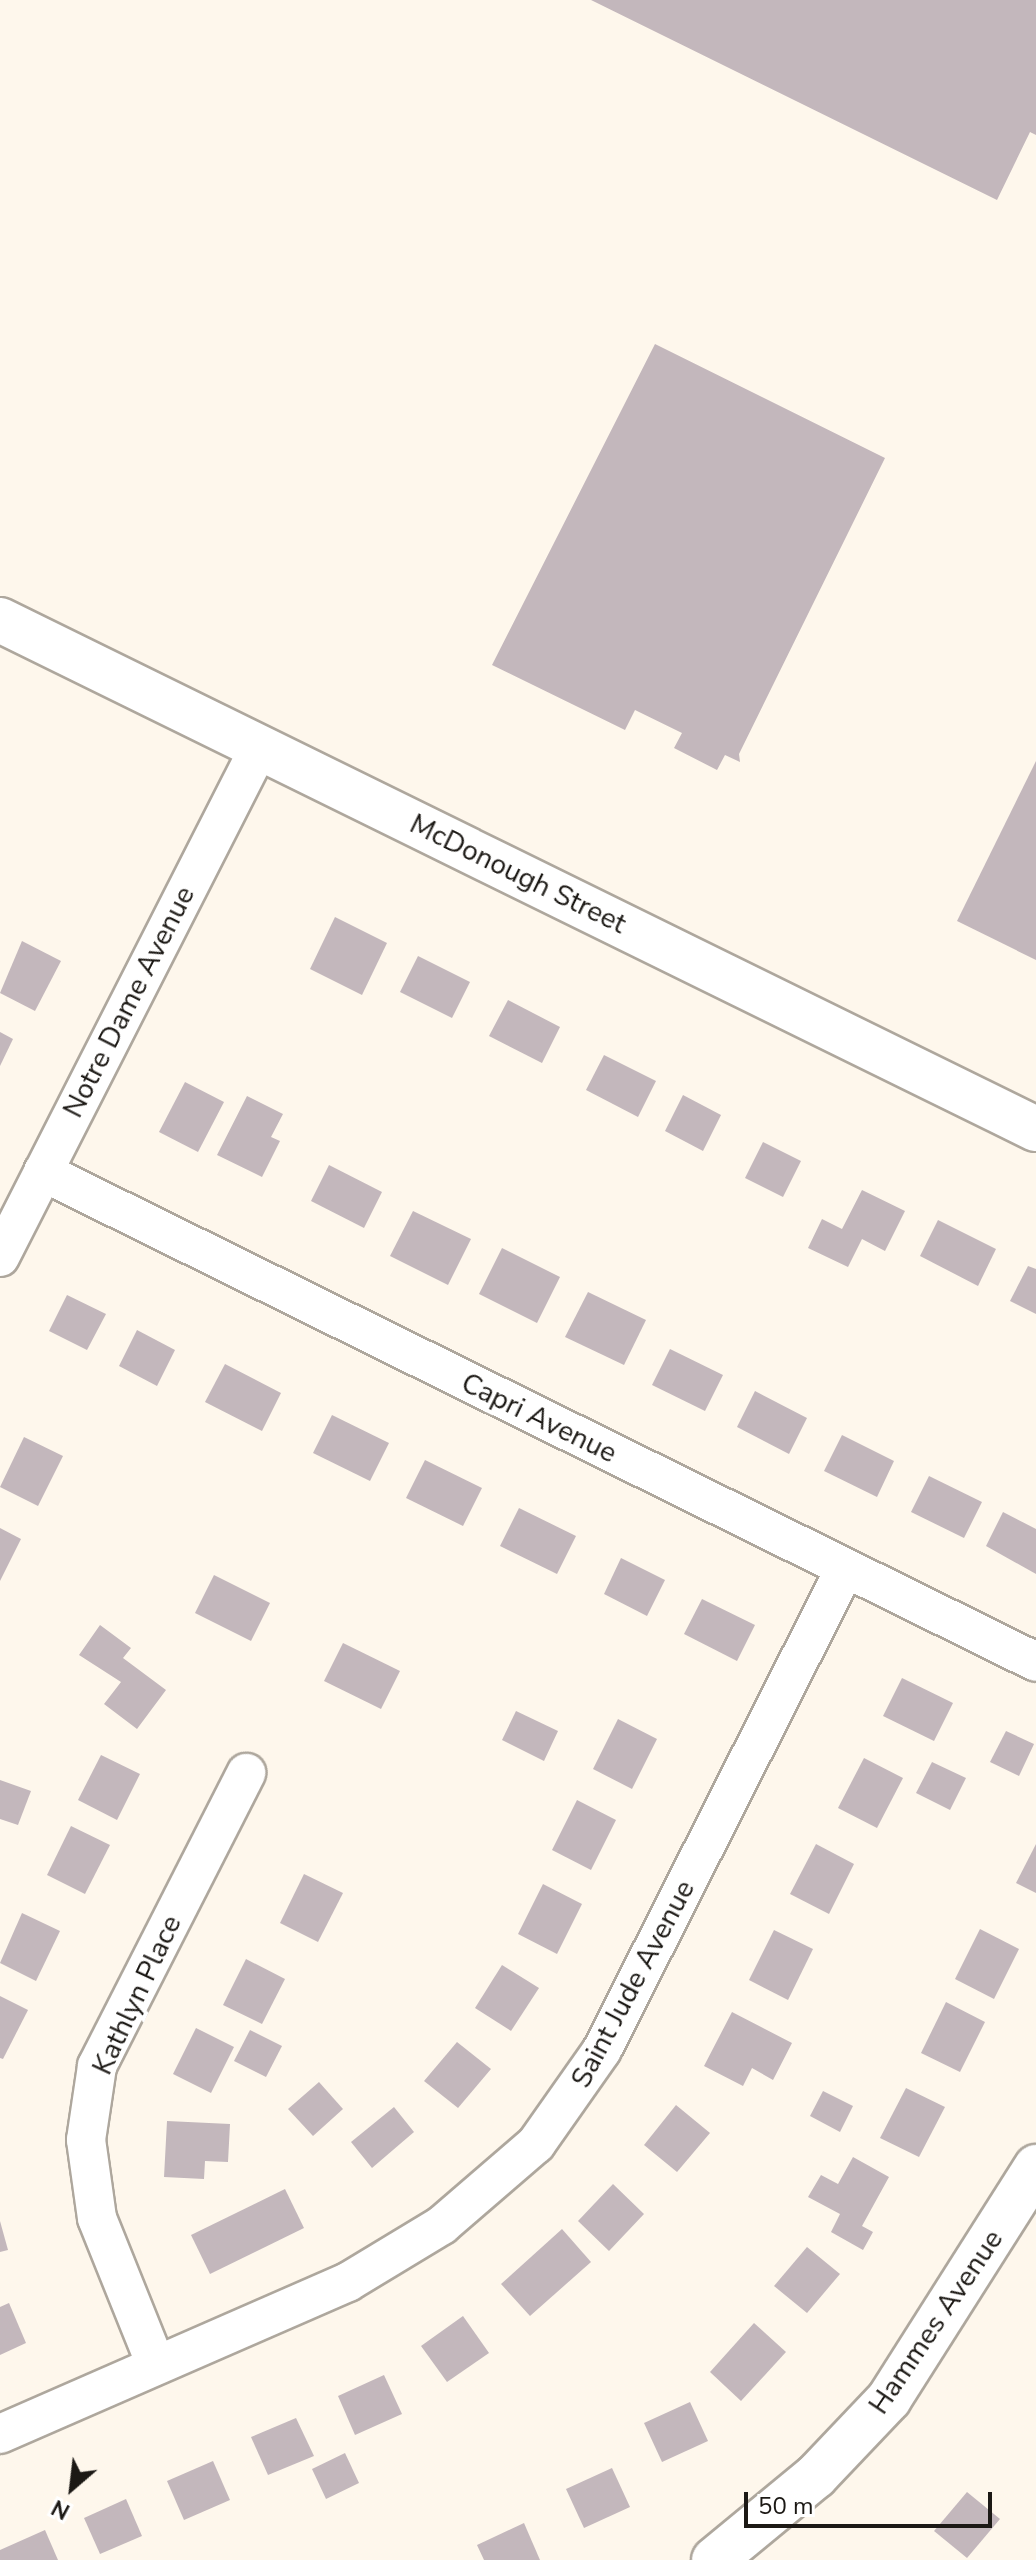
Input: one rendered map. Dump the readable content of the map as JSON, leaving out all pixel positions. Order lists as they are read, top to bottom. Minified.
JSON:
{"streets":{"street":["McDonough Street","Notre Dame Avenue","Capri Avenue","Saint Jude Avenue","Kathlyn Place","Hammes Avenue"]},"crossings":[["McDonough Street","Notre Dame Avenue"],["Notre Dame Avenue","Capri Avenue"],["Capri Avenue","Saint Jude Avenue"],["Saint Jude Avenue","Kathlyn Place"]],"scale_bar":"50 m","north":"bottom left"}
